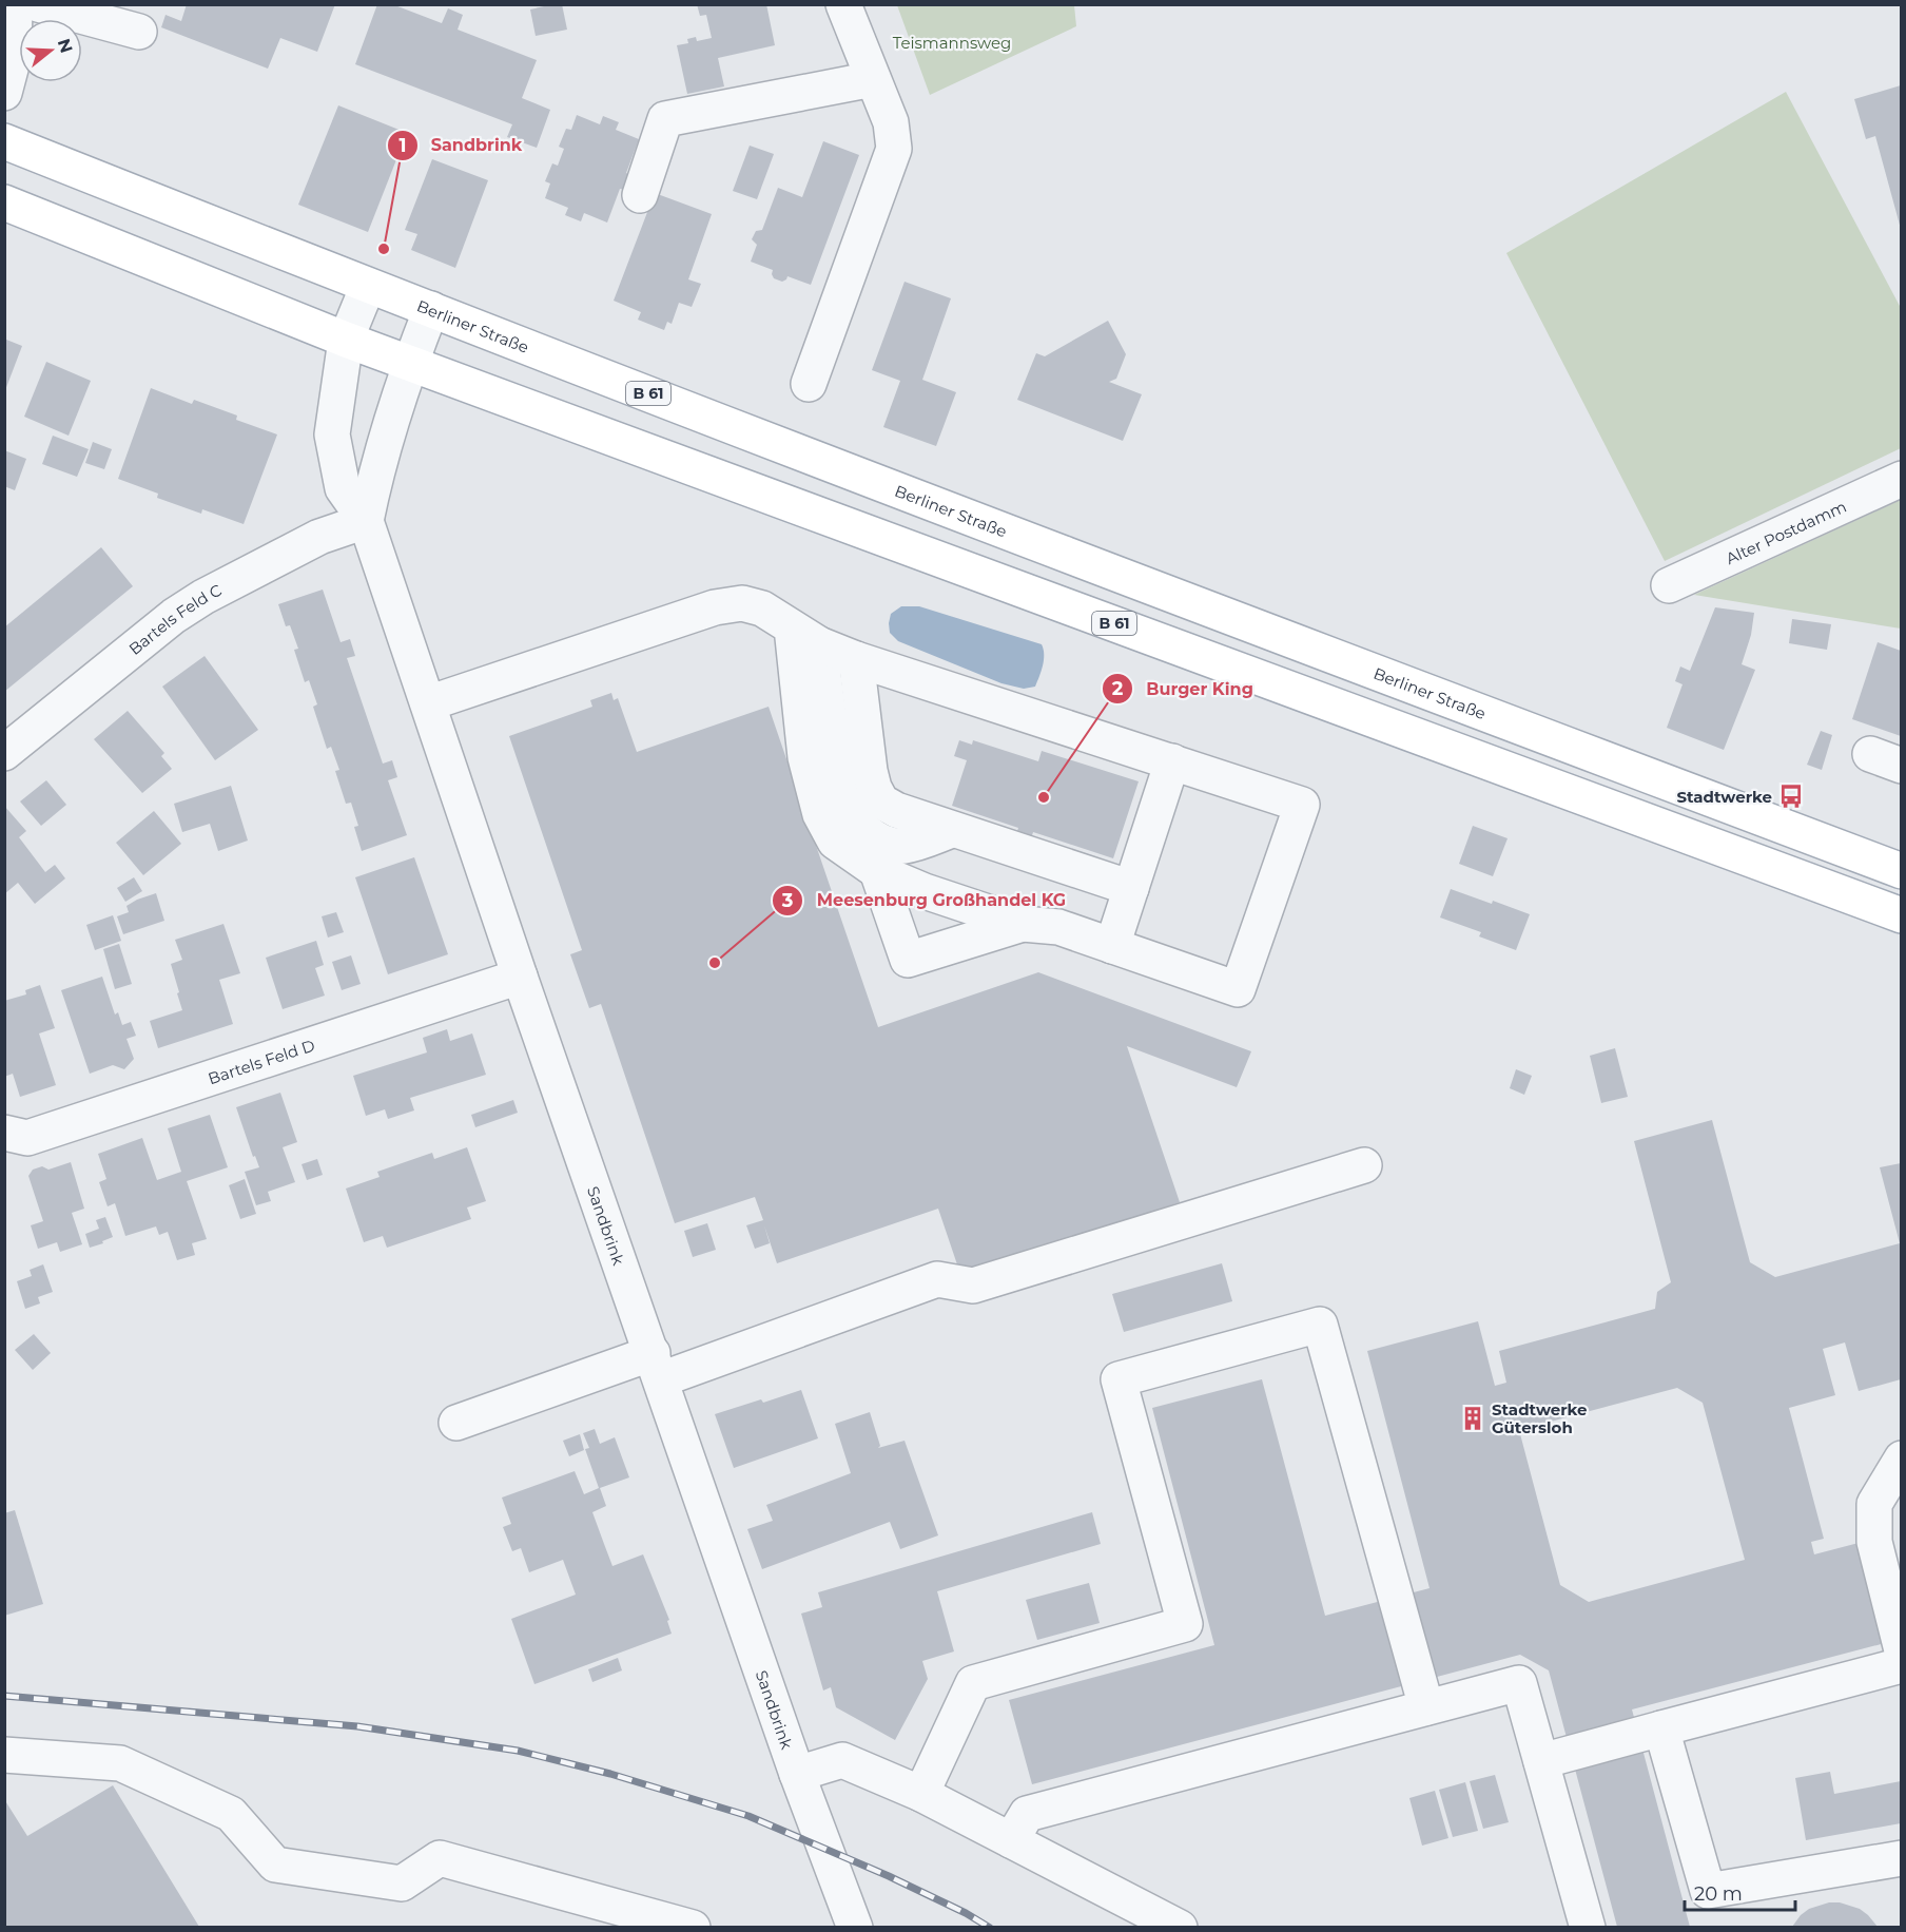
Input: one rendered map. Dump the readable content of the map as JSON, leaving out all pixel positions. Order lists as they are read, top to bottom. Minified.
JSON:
{"streets":{"main road":["Berliner Straße","B 61"],"street":["Alter Postdamm","Bartels Feld C","Bartels Feld D","Sandbrink"]},"crossings":[["Berliner Straße","Sandbrink"],["B 61","Sandbrink"],["Bartels Feld C","Sandbrink"],["Bartels Feld D","Sandbrink"]],"parks":["Teismannsweg"],"places":{"other":["Sandbrink","Burger King","Meesenburg Großhandel KG"],"bus stop":["Stadtwerke"],"building":["Stadtwerke Gütersloh"]},"scale_bar":"20 m","north":"right"}
